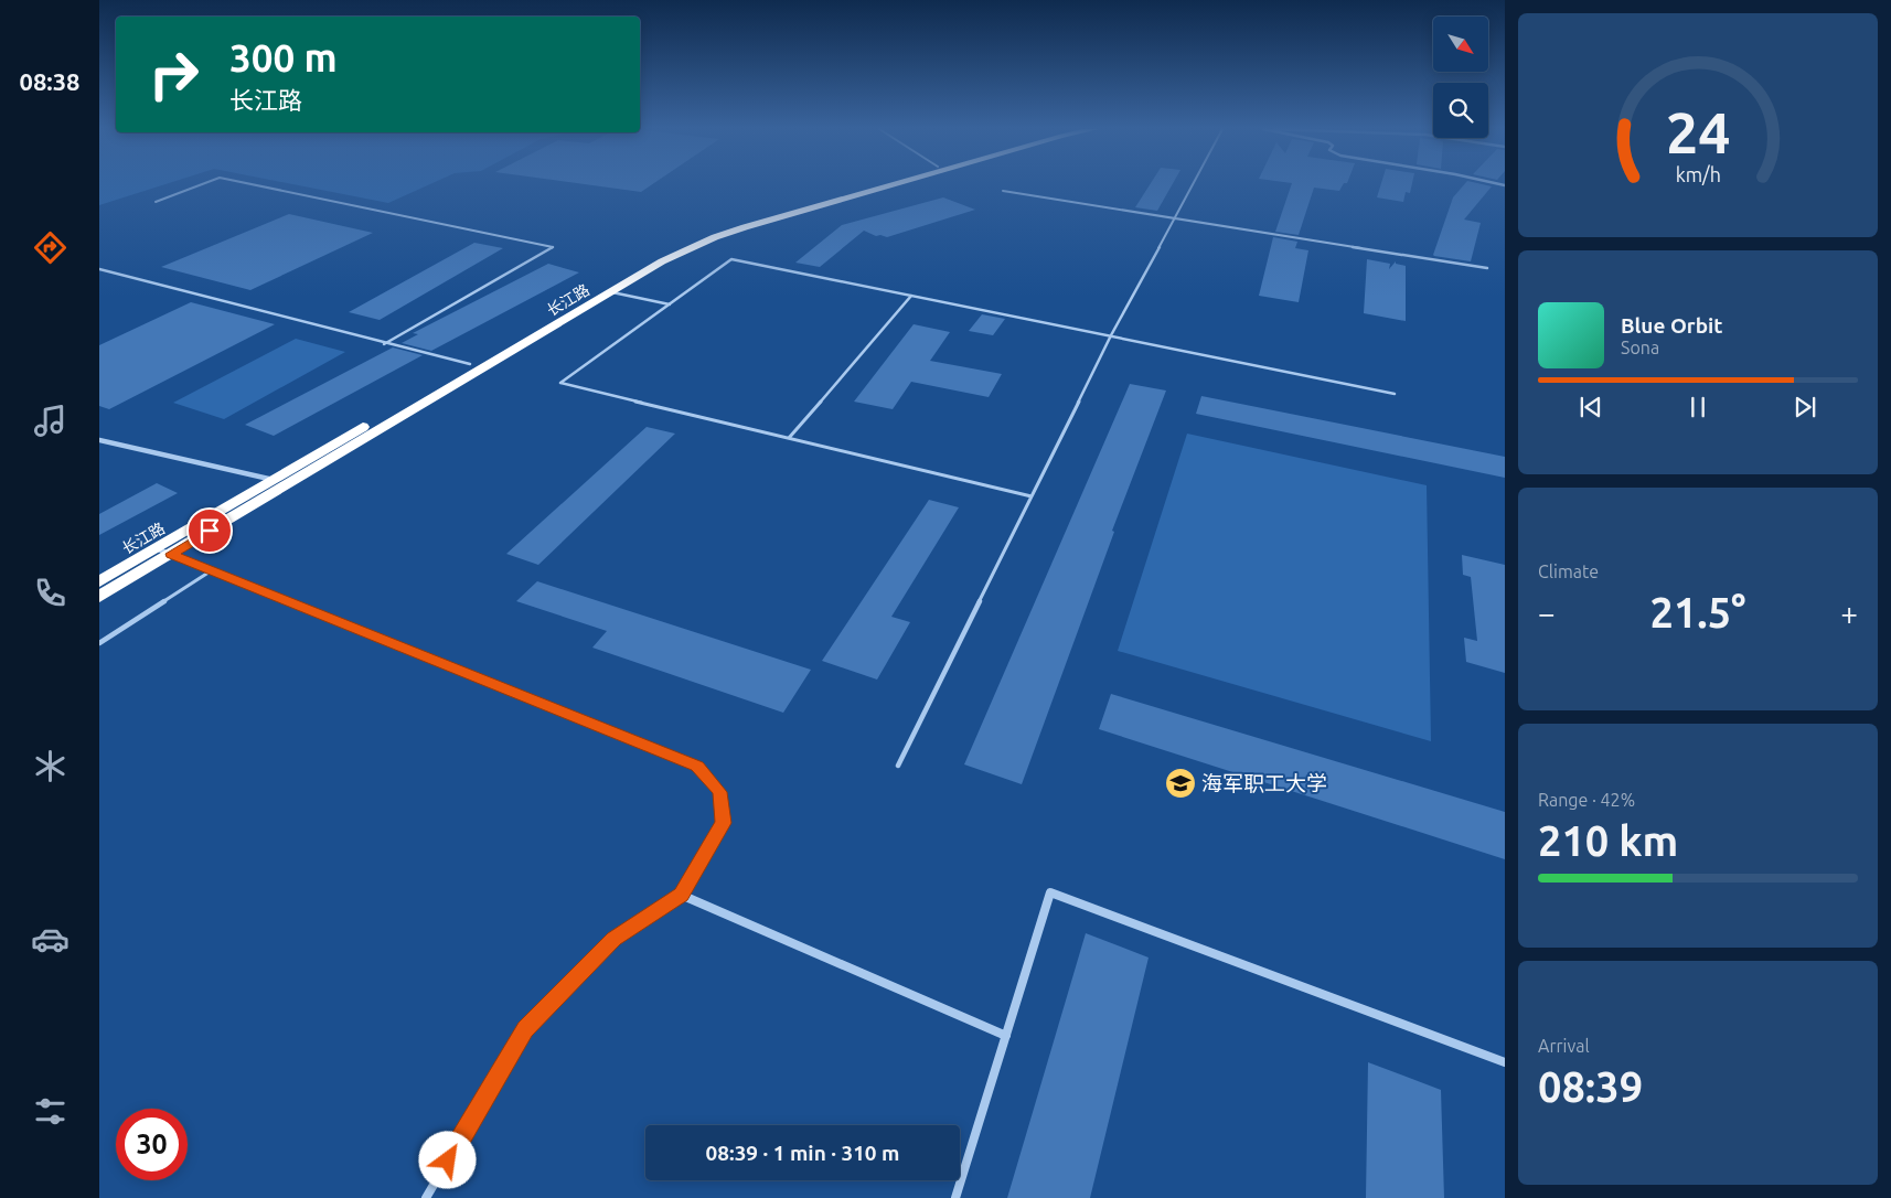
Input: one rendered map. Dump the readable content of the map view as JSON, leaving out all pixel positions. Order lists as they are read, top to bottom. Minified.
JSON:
{"streets":{"highway":["长江路"]},"places":{"school or university":["海军职工大学"]},"north":"bottom right","page":{"tabs":"08:38","turn":["300 m","长江路"],"song":["Blue Orbit","Sona"],"tile":["Climate",["Range · 42%","210 km"],["Arrival","08:39"]],"heat":["−","21.5°","+"],"limit":"30","trip":"08:39 · 1 min · 310 m","gauge":["24","km/h"]}}
